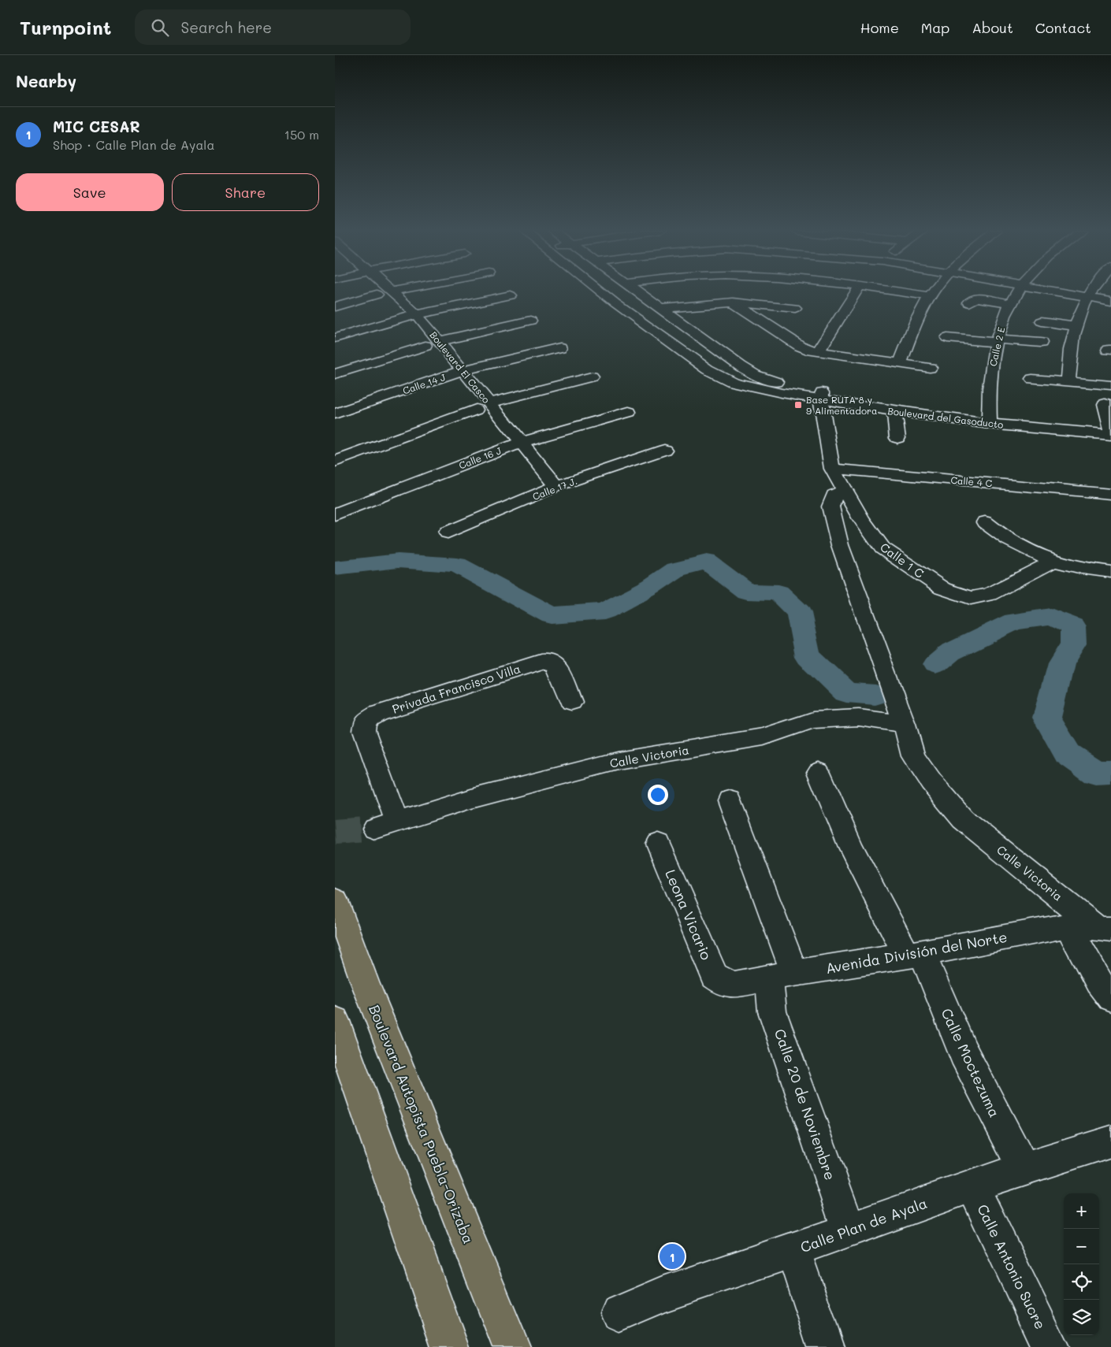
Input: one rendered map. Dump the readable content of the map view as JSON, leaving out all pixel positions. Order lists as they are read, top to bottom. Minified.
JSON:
{"streets":{"highway":["Boulevard Autopista Puebla-Orizaba"],"street":["Calle 2 E","Boulevard El Casco","Calle 14 J","Boulevard del Gasoducto","Calle 16 J","Calle 4 C","Calle 17 J.","Calle 1 C","Privada Francisco Villa","Calle Victoria","Leona Vicario","Avenida División del Norte","Calle Moctezuma","Calle 20 de Noviembre","Calle Plan de Ayala","Calle Antonio Sucre"]},"crossings":[["Calle 2 E","Boulevard del Gasoducto"],["Boulevard El Casco","Calle 14 J"],["Boulevard El Casco","Calle 16 J"],["Boulevard El Casco","Calle 17 J."],["Boulevard del Gasoducto","Calle 1 C"],["Calle 4 C","Calle 1 C"],["Calle 1 C","Calle Victoria"],["Privada Francisco Villa","Calle Victoria"],["Calle Victoria","Avenida División del Norte"],["Leona Vicario","Avenida División del Norte"],["Avenida División del Norte","Calle Moctezuma"],["Avenida División del Norte","Calle 20 de Noviembre"],["Calle Moctezuma","Calle Plan de Ayala"],["Calle 20 de Noviembre","Calle Plan de Ayala"],["Calle Plan de Ayala","Calle Antonio Sucre"]],"places":{"transit":["Base RUTA 8 y 9 Alimentadora"]},"page":{"header":"Turnpoint","search":"Search here","nav":["Home","Map","About","Contact"],"heading":"Nearby","list":[{"mark":"1","name":"MIC CESAR","note":"Shop · Calle Plan de Ayala","value":"150 m"}],"buttons":["Save","Share"],"map_buttons":["+","−"],"pins":"1"}}
